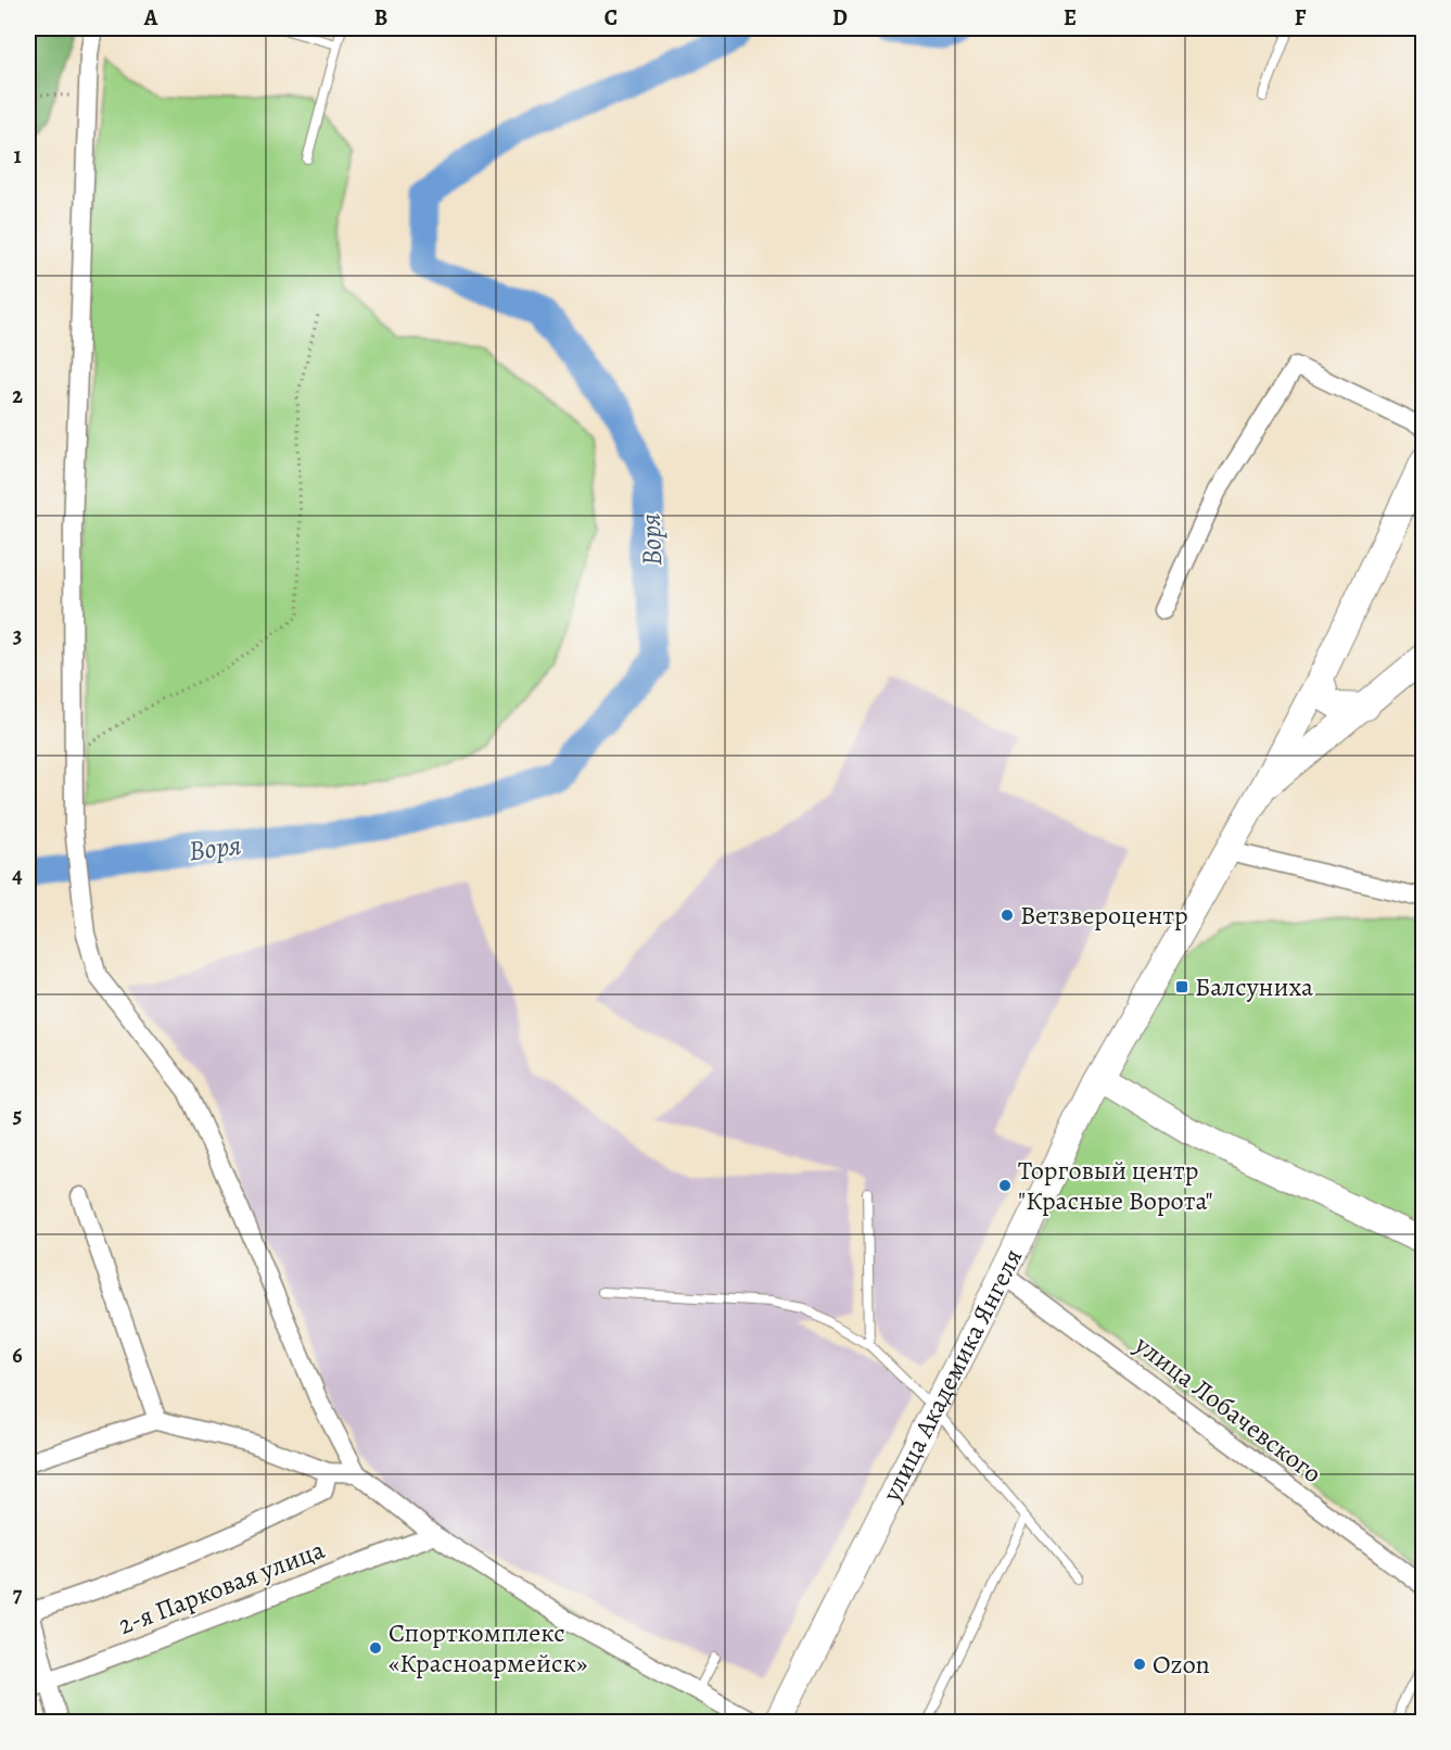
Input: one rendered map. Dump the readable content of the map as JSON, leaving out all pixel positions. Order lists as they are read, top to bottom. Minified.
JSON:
{"streets":{"main road":["улица Академика Янгеля"],"street":["улица Лобачевского","2-я Парковая улица"]},"crossings":[["улица Академика Янгеля","улица Лобачевского"]],"water":["Воря"],"places":{"other":["Ветзвероцентр","Торговый центр \"Красные Ворота\"","Спорткомплекс «Красноармейск»","Ozon"],"transit":["Балсуниха"]},"grid":{"columns":["A","B","C","D","E","F"],"rows":["1","2","3","4","5","6","7"]}}
